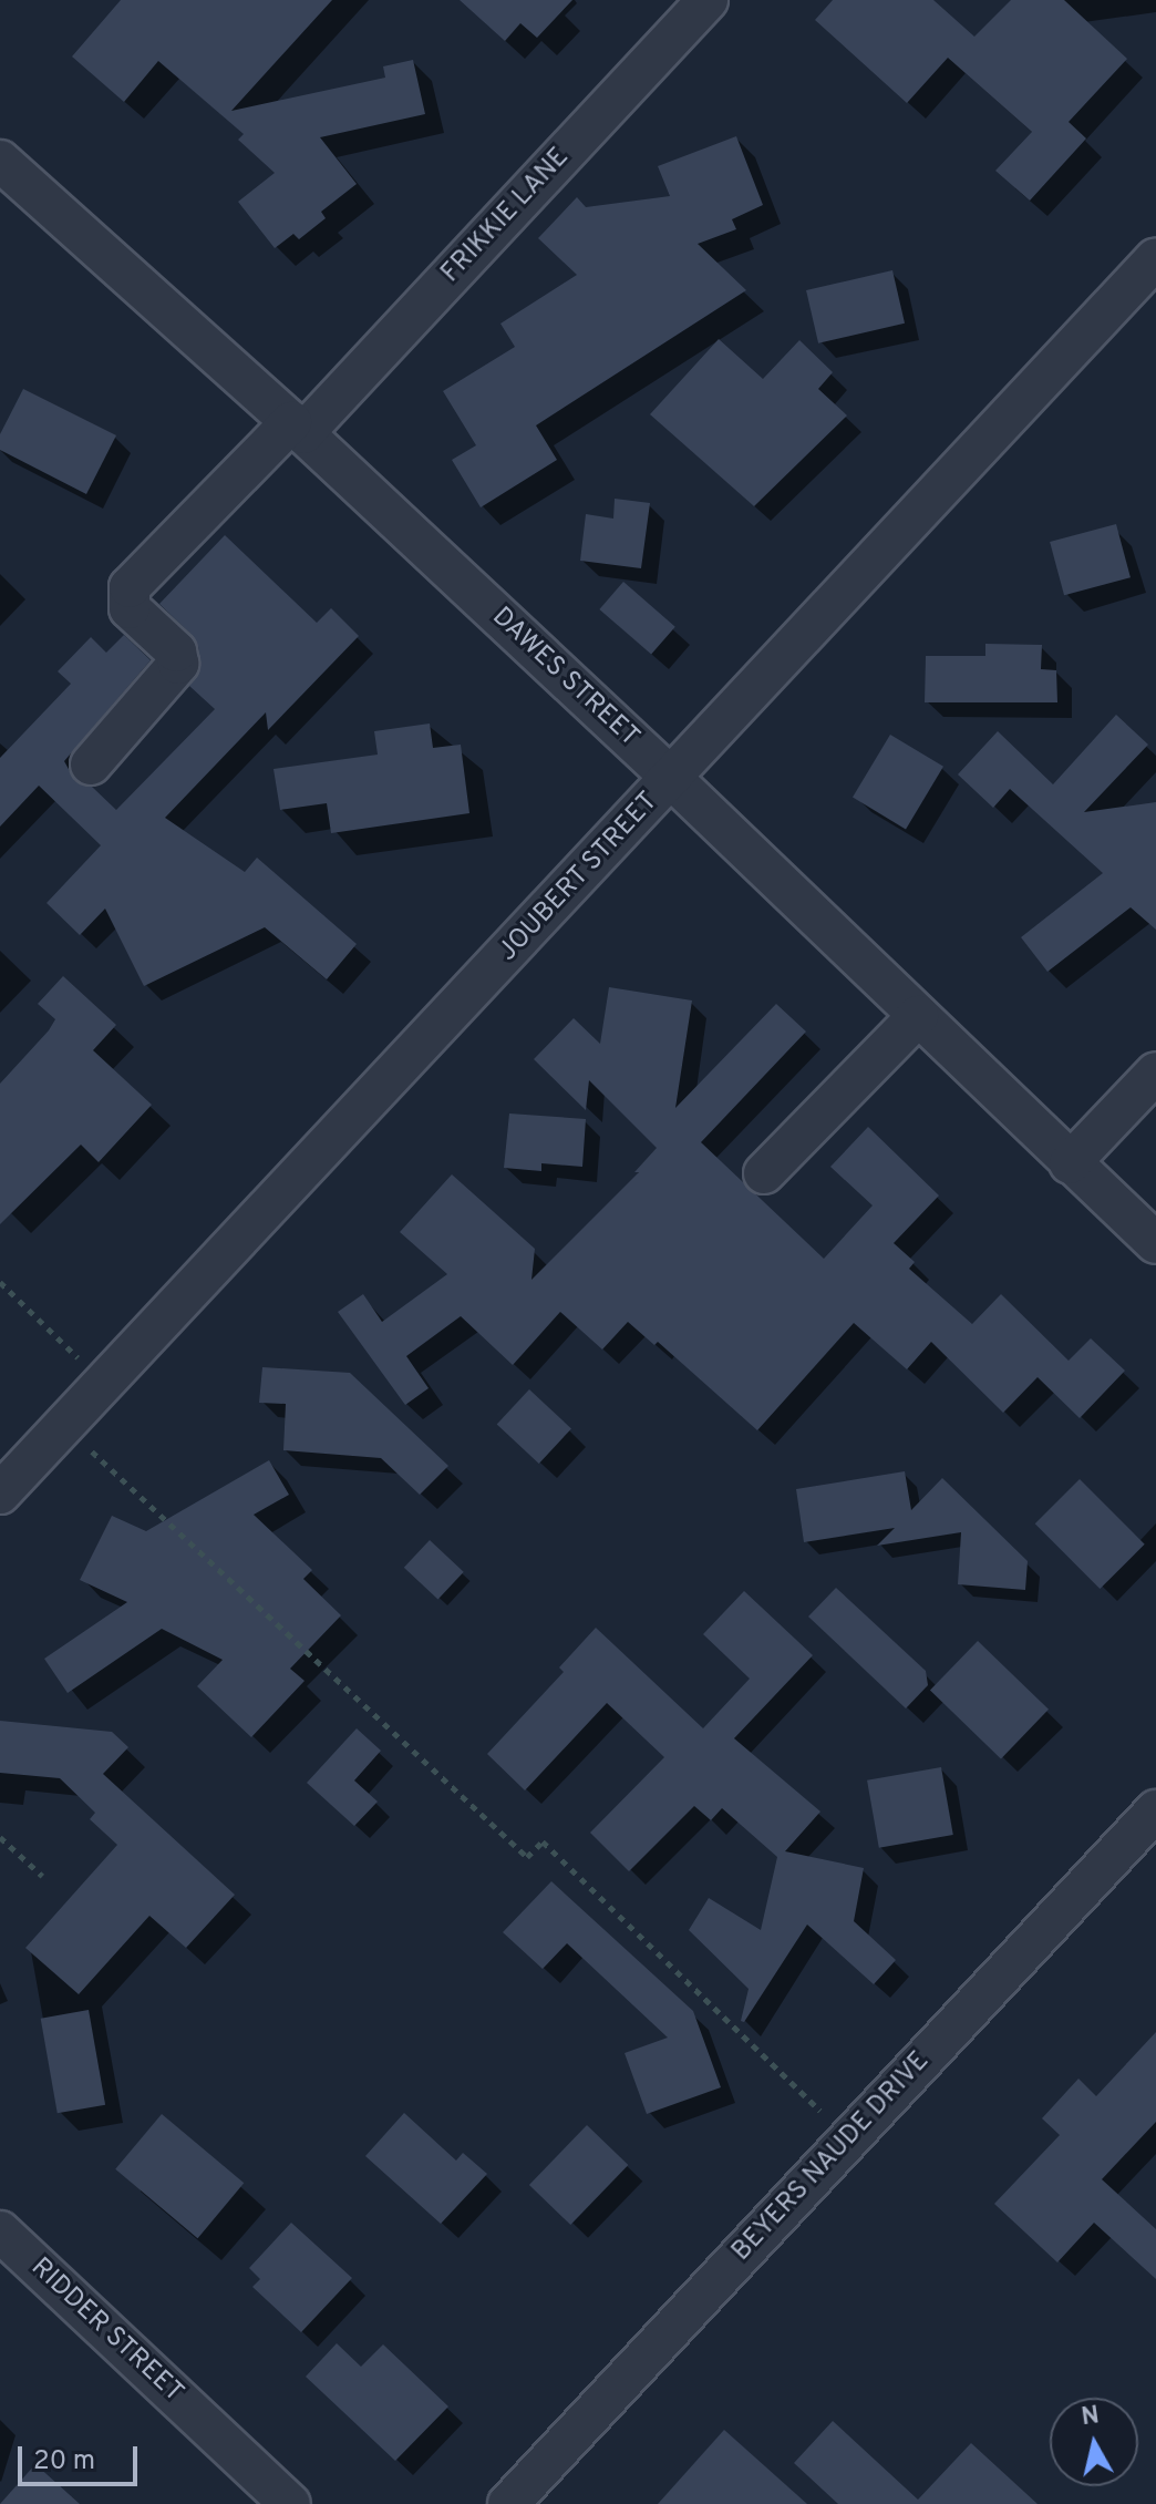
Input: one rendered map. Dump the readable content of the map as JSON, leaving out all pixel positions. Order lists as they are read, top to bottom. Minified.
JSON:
{"streets":{"street":["FRIKKIE LANE","DAWES STREET","JOUBERT STREET","BEYERS NAUDE DRIVE","RIDDER STREET"]},"crossings":[["FRIKKIE LANE","DAWES STREET"],["DAWES STREET","JOUBERT STREET"]],"scale_bar":"20 m","north":"top"}
